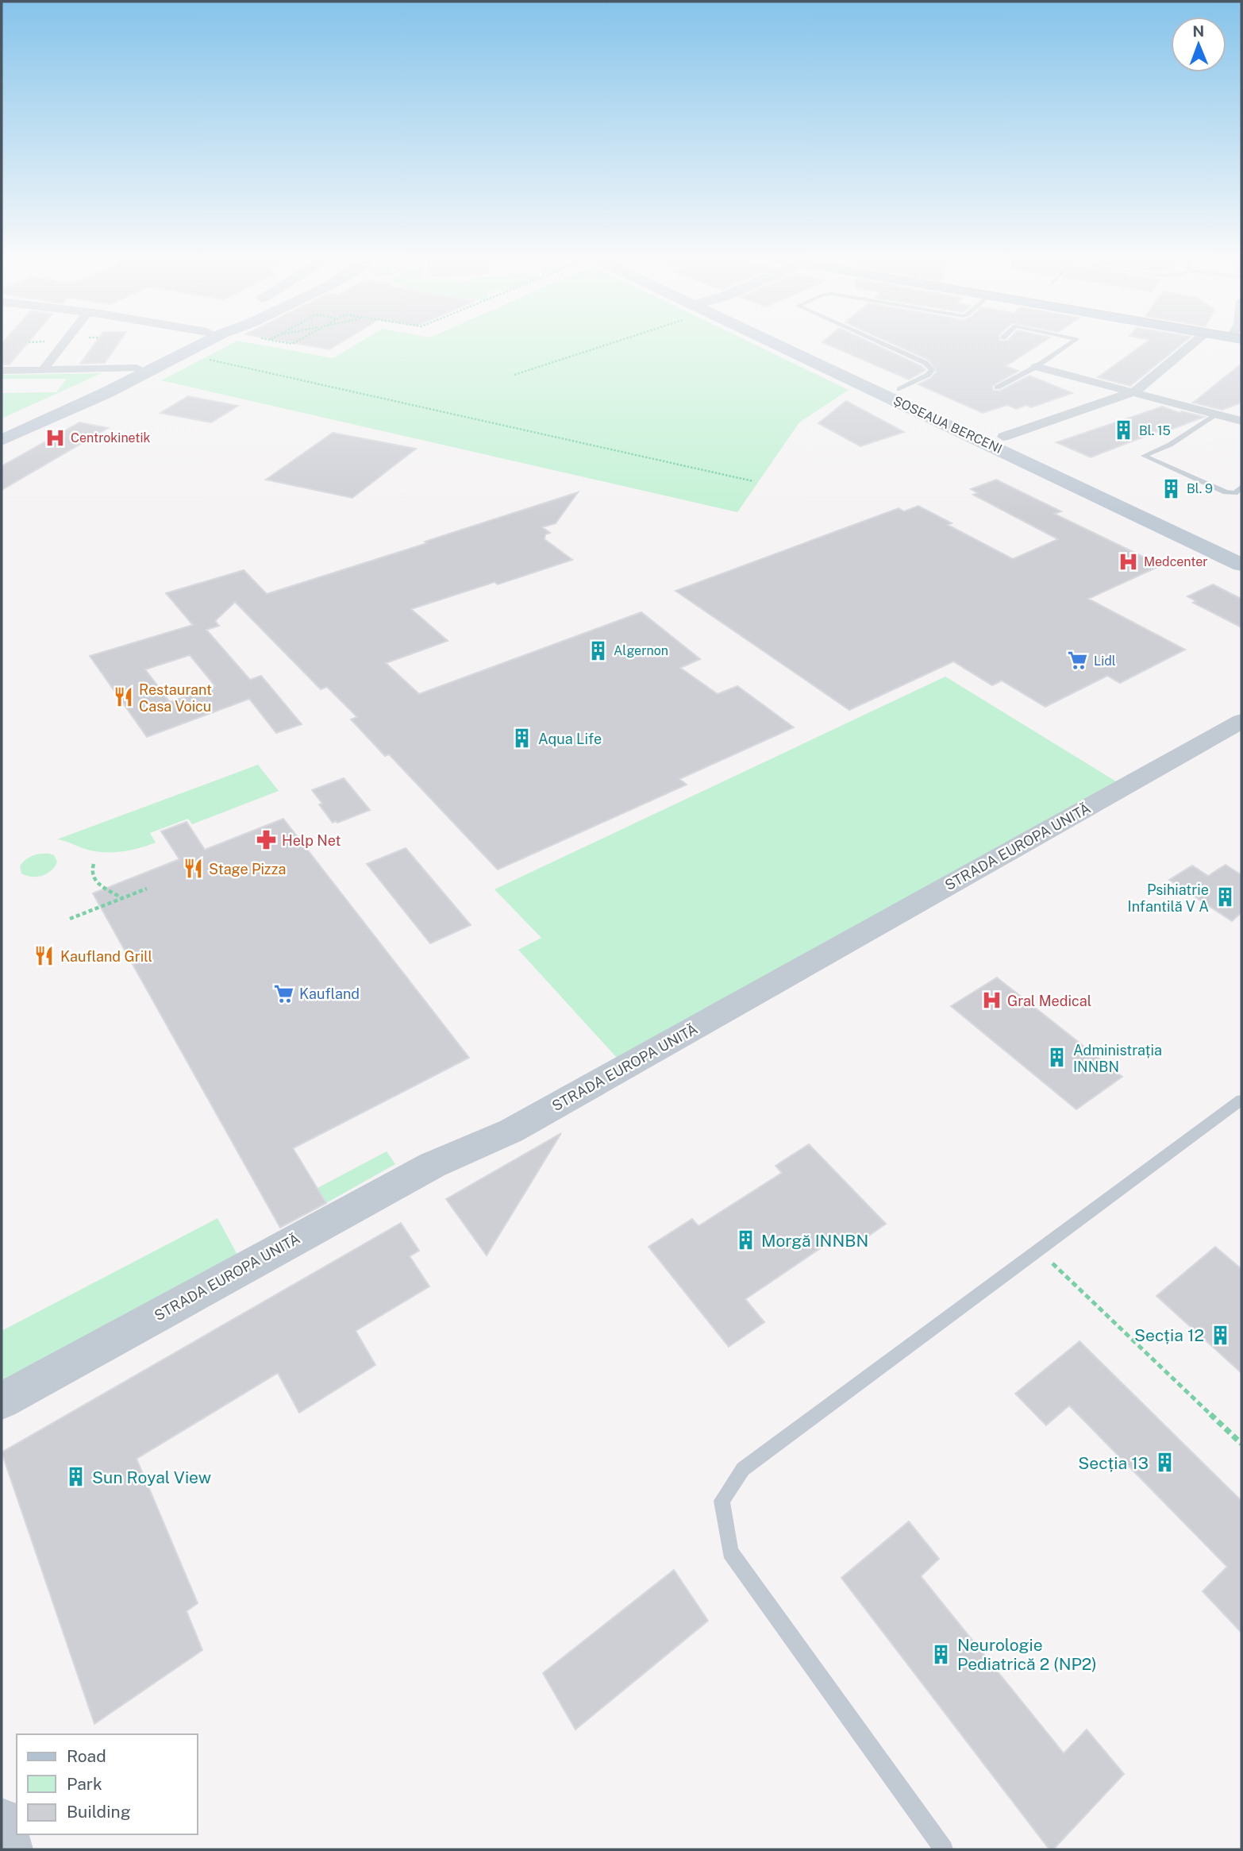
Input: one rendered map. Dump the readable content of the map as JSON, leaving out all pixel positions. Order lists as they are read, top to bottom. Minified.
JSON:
{"streets":{"main road":["ȘOSEAUA BERCENI"],"street":["STRADA EUROPA UNITĂ"]},"places":{"building":["Bl. 15","Bl. 9","Algernon","Aqua Life","Psihiatrie Infantilă V A","Administrația INNBN","Morgă INNBN","Secția 12","Secția 13","Sun Royal View","Neurologie Pediatrică 2 (NP2)"],"hospital":["Centrokinetik","Medcenter","Gral Medical"],"supermarket":["Lidl","Kaufland"],"restaurant":["Restaurant Casa Voicu","Stage Pizza","Kaufland Grill"],"pharmacy":["Help Net"]},"legend":["Road","Park","Building"],"north":"top"}
